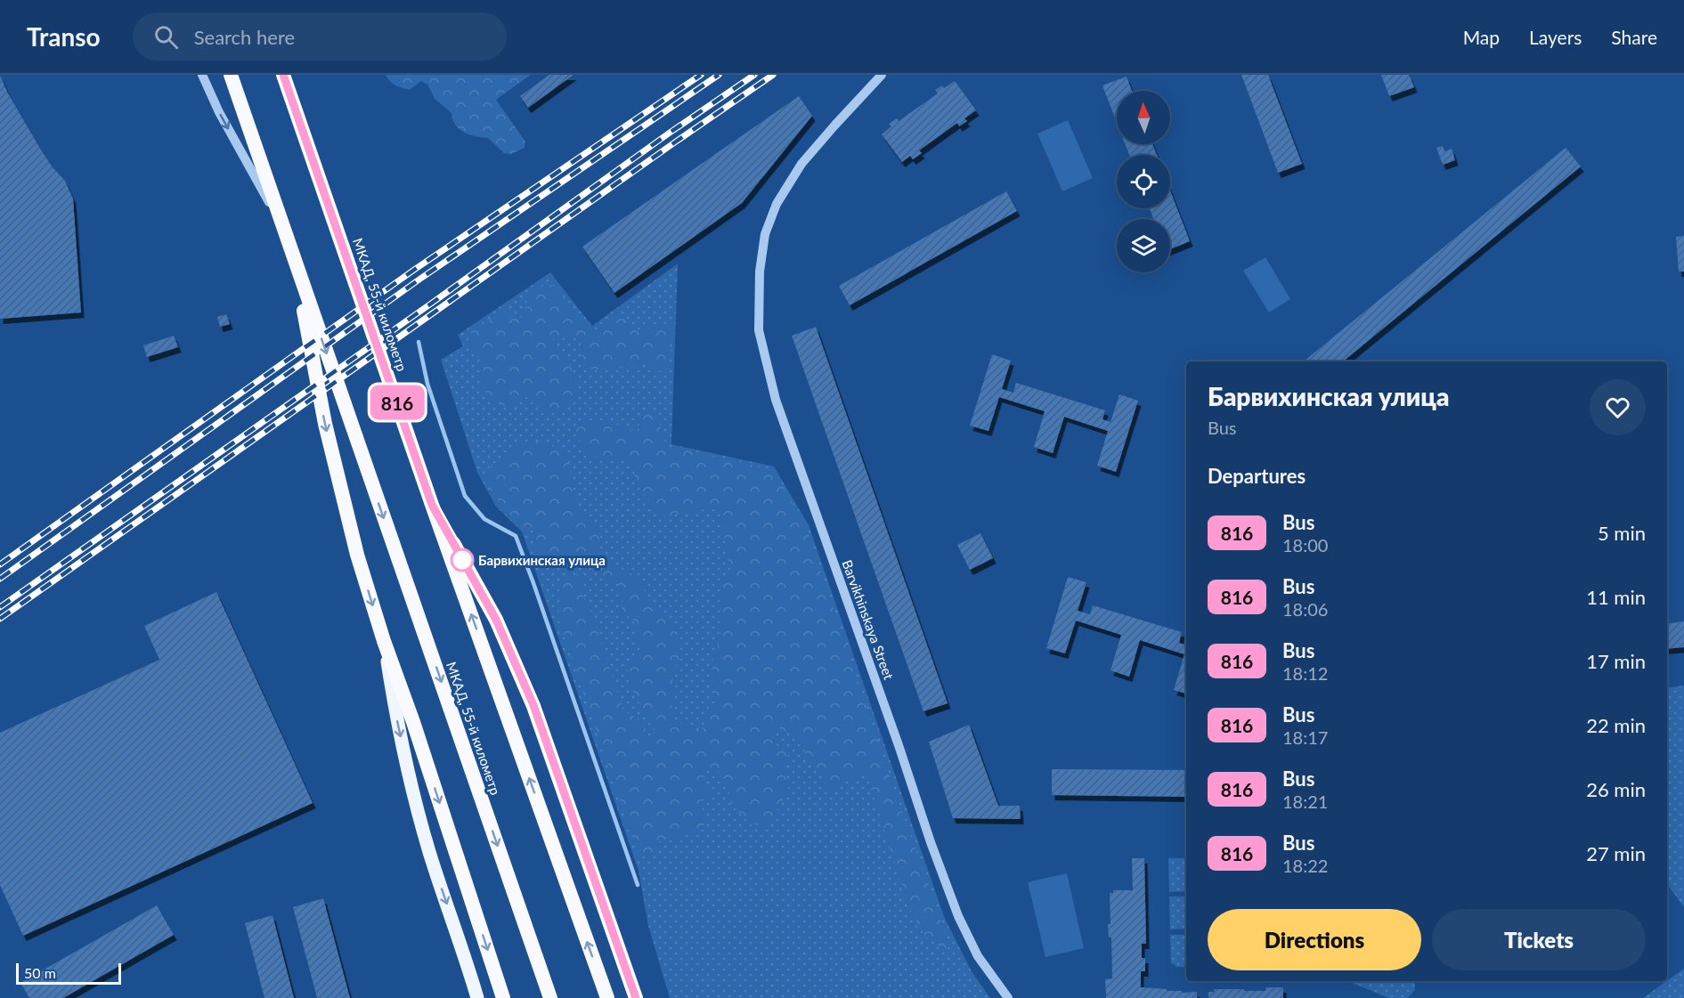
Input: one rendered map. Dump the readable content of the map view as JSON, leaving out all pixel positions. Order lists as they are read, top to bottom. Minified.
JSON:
{"streets":{"highway":["МКАД, 55-й километр"],"street":["Barvikhinskaya Street"]},"places":["Барвихинская улица"],"lines":["bus line 816"],"scale_bar":"50 m","north":"top","page":{"header":"Transo","search":"Search here","nav":["Map","Layers","Share"],"on_map":"816","heading":[["Барвихинская улица","Bus"],"Departures"],"list":[{"mark":"816","name":"Bus","note":"18:00","value":"5 min"},{"mark":"816","name":"Bus","note":"18:06","value":"11 min"},{"mark":"816","name":"Bus","note":"18:12","value":"17 min"},{"mark":"816","name":"Bus","note":"18:17","value":"22 min"},{"mark":"816","name":"Bus","note":"18:21","value":"26 min"},{"mark":"816","name":"Bus","note":"18:22","value":"27 min"}],"buttons":["Directions","Tickets"],"scale":"50 m"}}
